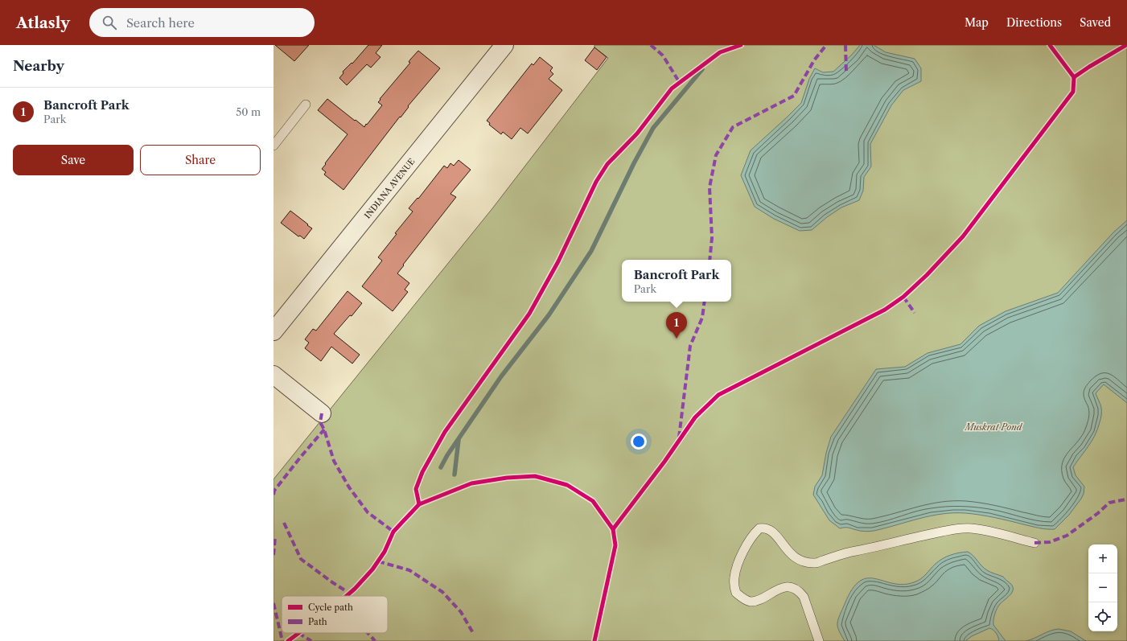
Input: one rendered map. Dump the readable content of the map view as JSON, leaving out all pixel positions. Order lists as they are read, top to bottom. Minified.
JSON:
{"streets":{"street":["INDIANA AVENUE"]},"water":["Muskrat Pond"],"legend":["Cycle path","Path"],"page":{"header":"Atlasly","search":"Search here","nav":["Map","Directions","Saved"],"heading":"Nearby","list":[{"mark":"1","name":"Bancroft Park","note":"Park","value":"50 m"}],"buttons":["Save","Share"],"popup":["Bancroft Park","Park"],"pins":"1","map_buttons":["+","−"]}}
